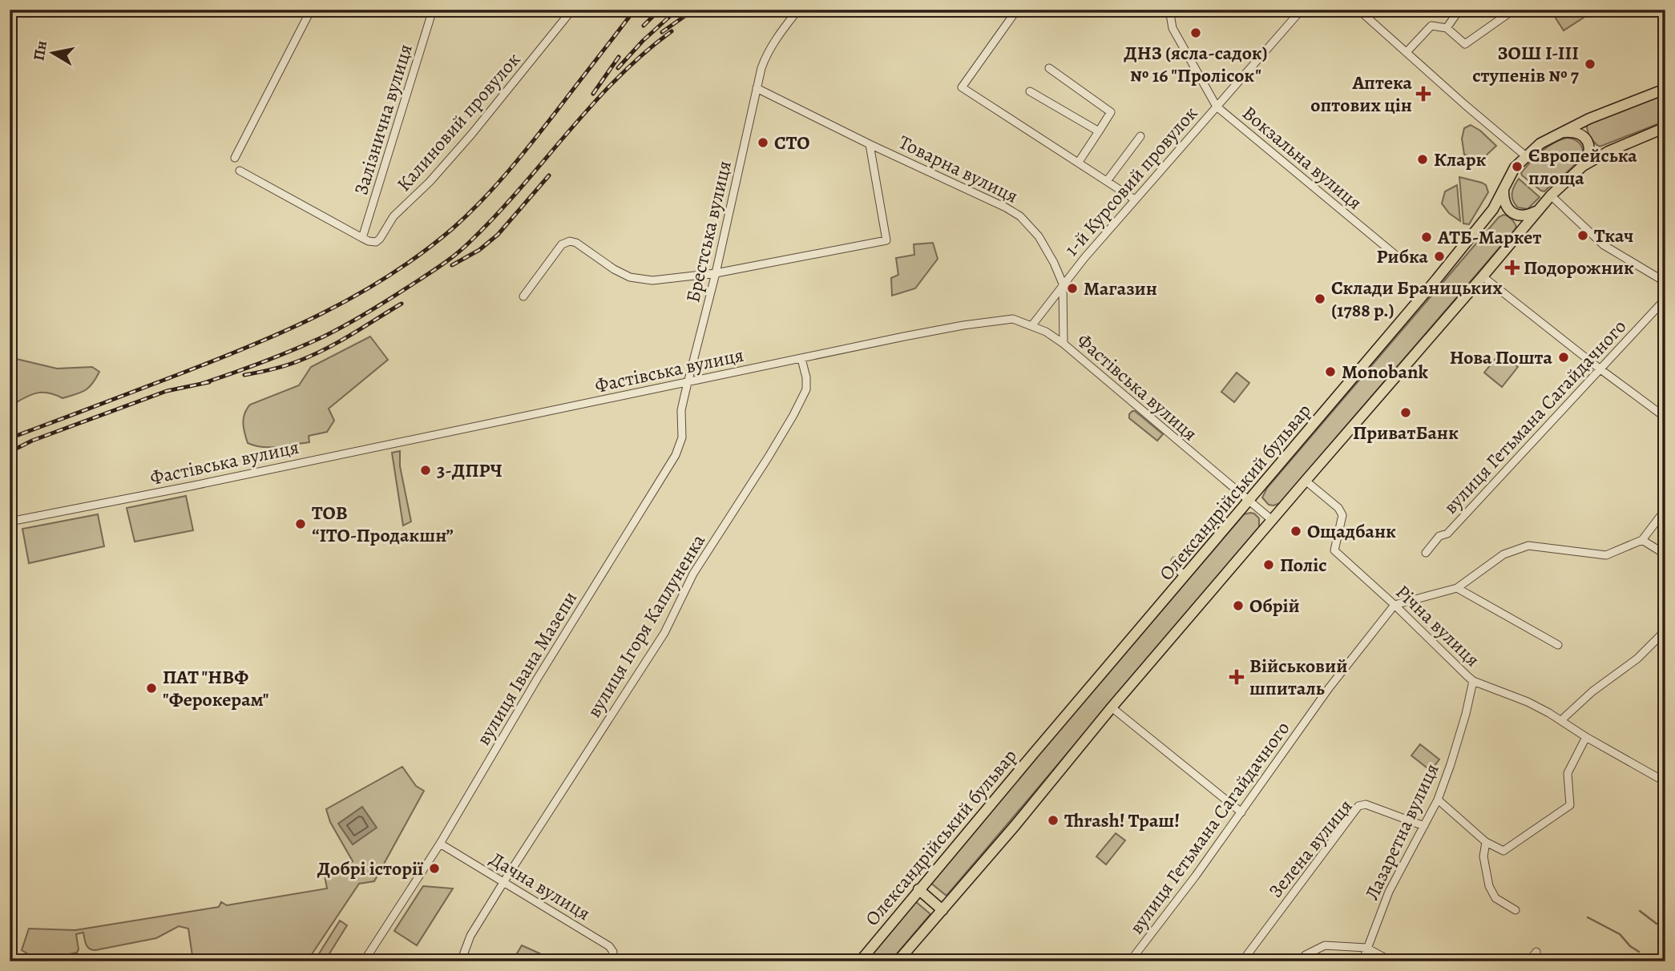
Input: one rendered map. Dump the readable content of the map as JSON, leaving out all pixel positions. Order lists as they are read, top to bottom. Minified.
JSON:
{"streets":{"main road":["Олександрійський бульвар"],"street":["Залізнична вулиця","Калиновий провулок","Вокзальна вулиця","Товарна вулиця","1-й Курсовий провулок","Брестська вулиця","Фастівська вулиця","вулиця Гетьмана Сагайдачного","вулиця Ігоря Каплуненка","Річна вулиця","вулиця Івана Мазепи","Лазаретна вулиця","Зелена вулиця","Дачна вулиця"]},"crossings":[["Залізнична вулиця","Калиновий провулок"],["Вокзальна вулиця","1-й Курсовий провулок"],["Товарна вулиця","1-й Курсовий провулок"],["Товарна вулиця","Брестська вулиця"],["Товарна вулиця","Фастівська вулиця"],["1-й Курсовий провулок","Фастівська вулиця"],["Брестська вулиця","Фастівська вулиця"],["Брестська вулиця","вулиця Івана Мазепи"],["Фастівська вулиця","Олександрійський бульвар"],["Фастівська вулиця","вулиця Ігоря Каплуненка"],["Фастівська вулиця","вулиця Івана Мазепи"],["вулиця Гетьмана Сагайдачного","Річна вулиця"],["вулиця Ігоря Каплуненка","Дачна вулиця"],["Річна вулиця","Лазаретна вулиця"],["вулиця Івана Мазепи","Дачна вулиця"],["Лазаретна вулиця","Зелена вулиця"]],"places":{"other":["ДНЗ (ясла-садок) № 16 \"Пролісок\"","ЗОШ І-ІІІ ступенів № 7","СТО","Кларк","Європейська площа","Ткач","АТБ-Маркет","Рибка","Магазин","Склади Браницьких (1788 р.)","Нова Пошта","Monobank","ПриватБанк","3-ДПРЧ","ТОВ “ІТО-Продакшн”","Ощадбанк","Поліс","Обрій","ПАТ \"НВФ \"Ферокерам\"","Thrash! Траш!","Добрі історії"],"health":["Аптека оптових цін","Подорожник","Військовий шпиталь"]},"north":"left"}
